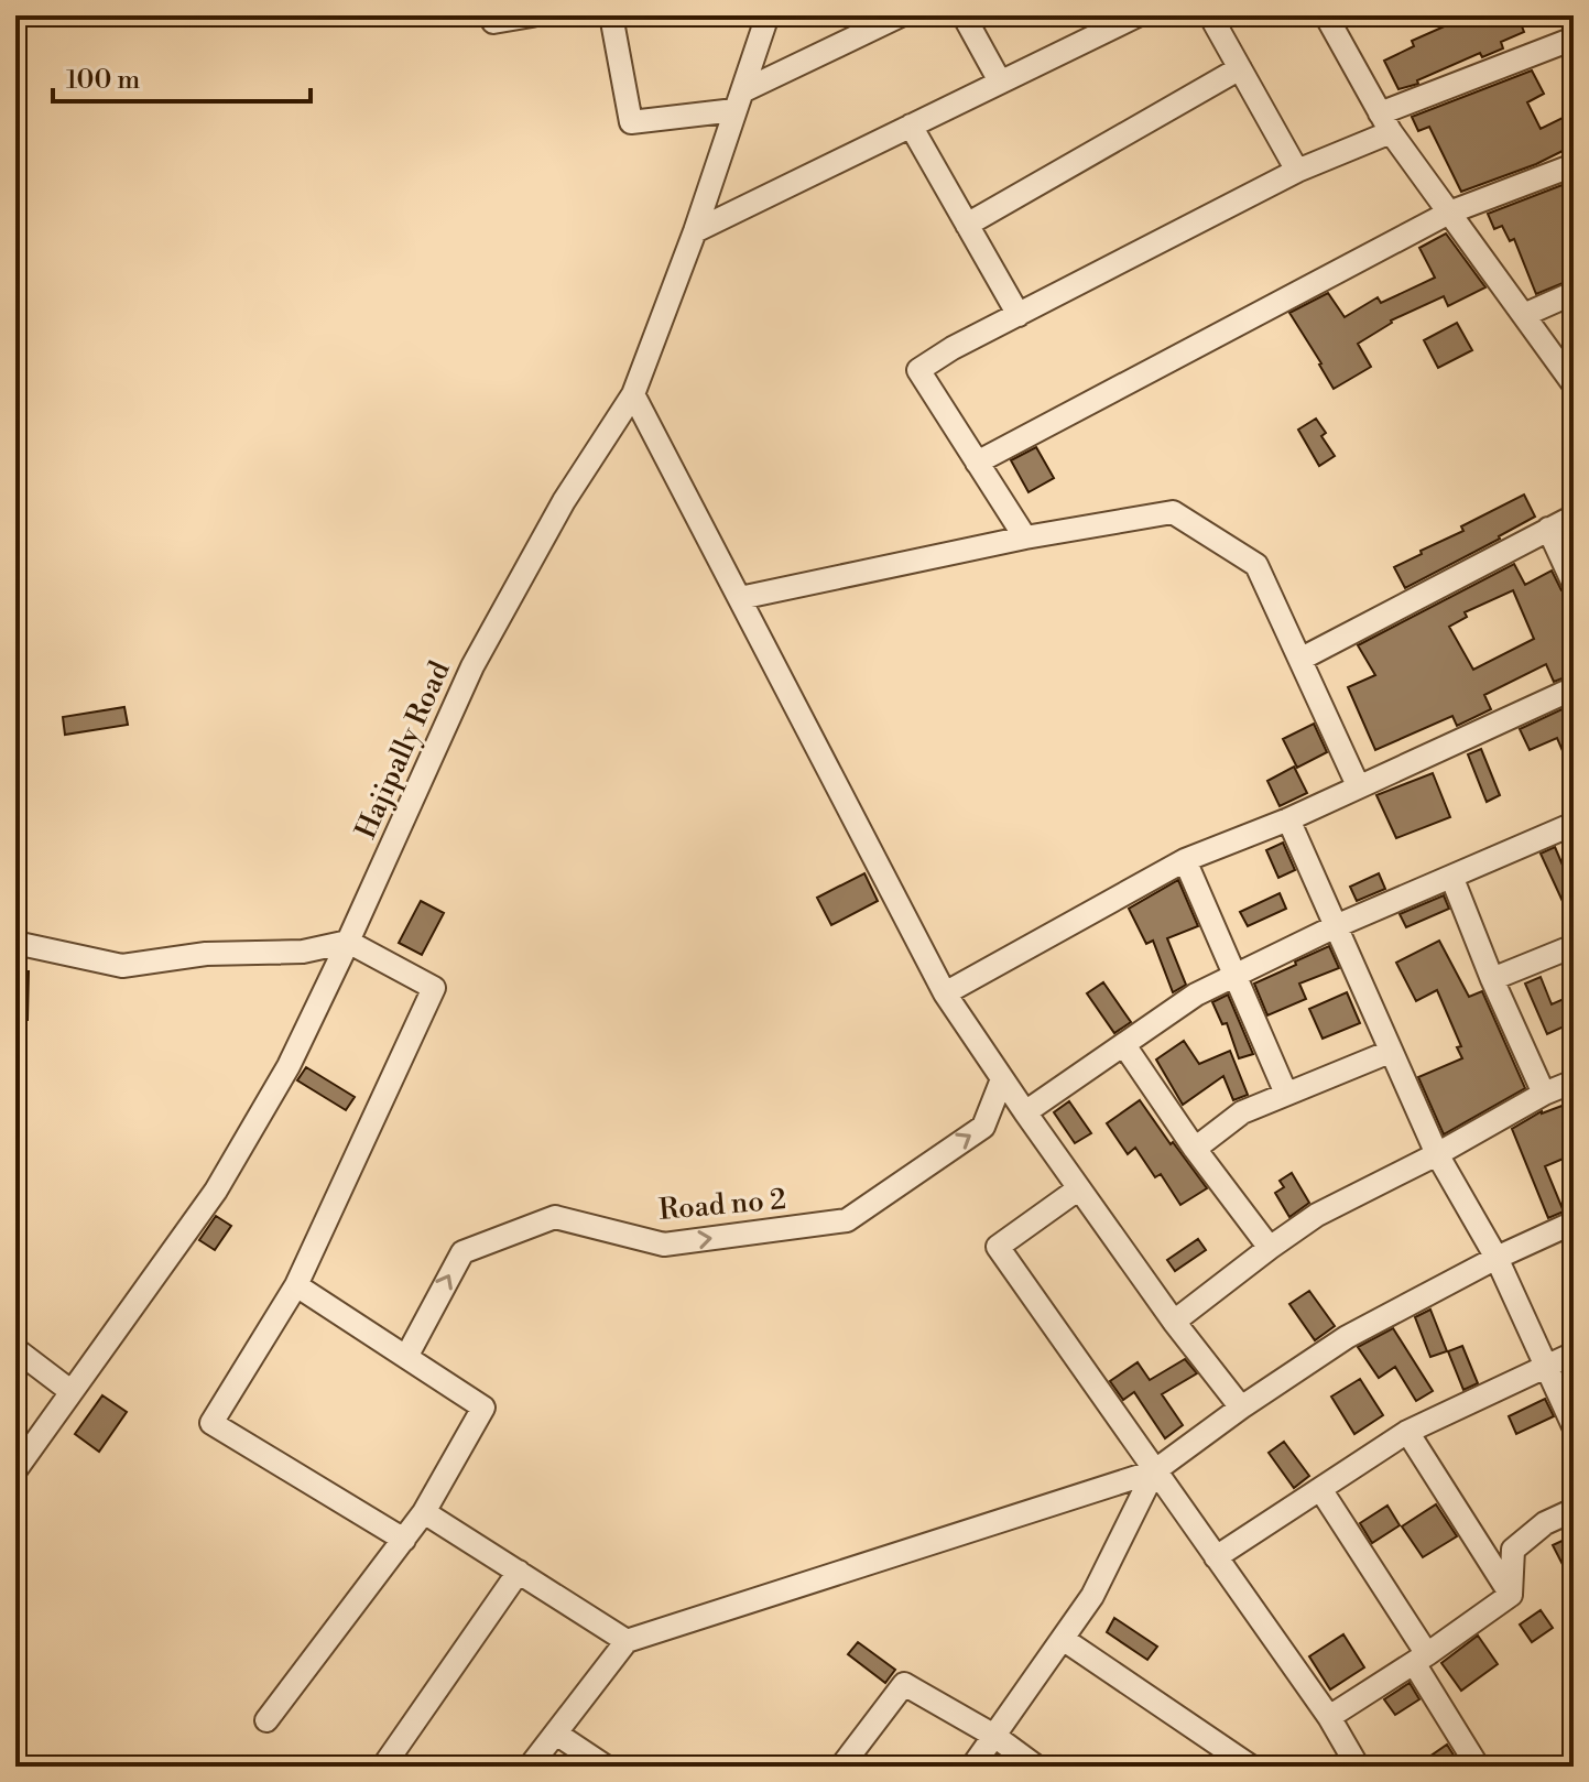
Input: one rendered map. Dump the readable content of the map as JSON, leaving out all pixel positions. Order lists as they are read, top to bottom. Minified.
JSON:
{"streets":{"street":["Hajipally Road","Road no 2"]},"one_way":["Road no 2"],"scale_bar":"100 m"}
